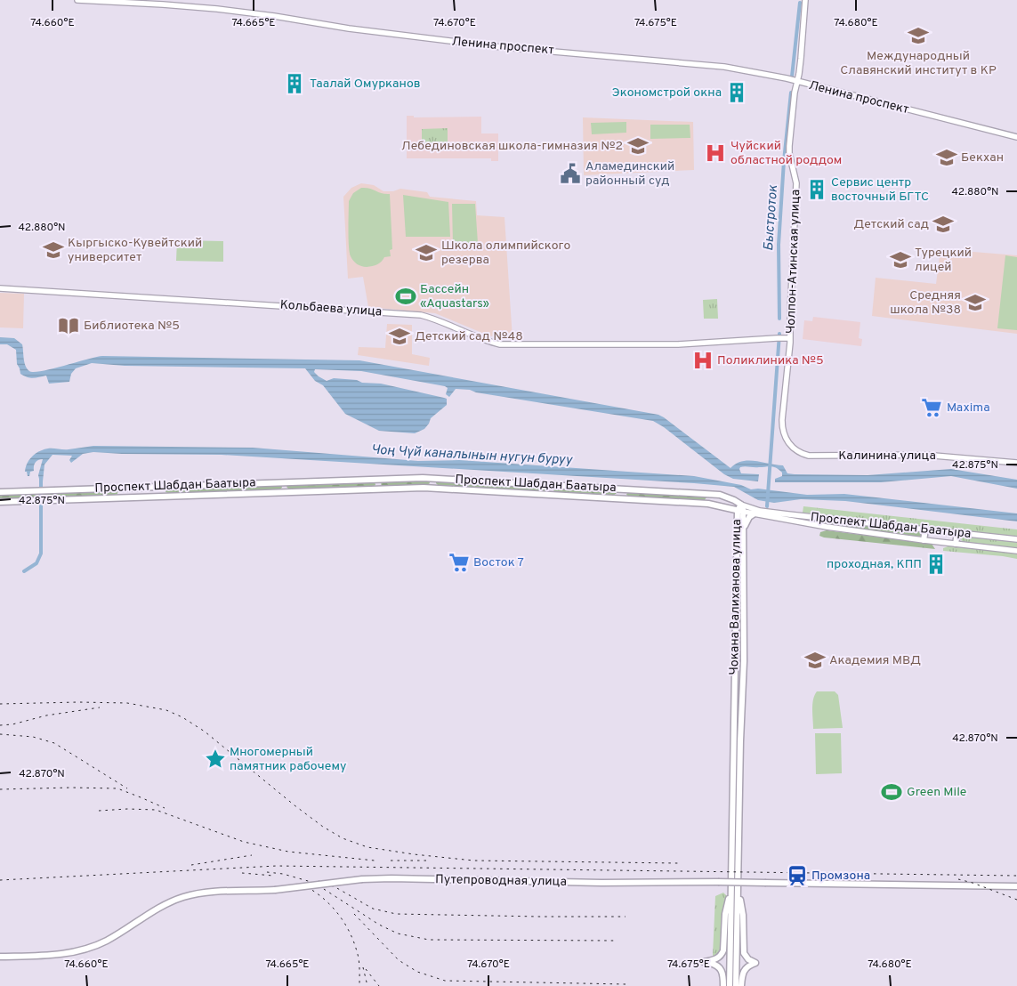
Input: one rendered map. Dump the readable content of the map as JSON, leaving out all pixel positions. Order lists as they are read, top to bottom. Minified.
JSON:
{"streets":{"main road":["Ленина проспект","Чолпон-Атинская улица","Кольбаева улица","Калинина улица","Проспект Шабдан Баатыра","Чокана Валиханова улица","Путепроводная улица"]},"crossings":[["Ленина проспект","Чолпон-Атинская улица"],["Чолпон-Атинская улица","Кольбаева улица"],["Чолпон-Атинская улица","Калинина улица"],["Проспект Шабдан Баатыра","Чокана Валиханова улица"]],"water":["Быстроток","Чоң Чүй каналынын нугун буруу"],"places":{"school or university":["Международный Славянский институт в КР","Лебединовская школа-гимназия №2","Бекхан","Детский сад","Кыргыско-Кувейтский университет","Школа олимпийского резерва","Турецкий лицей","Средняя школа №38","Детский сад №48","Академия МВД"],"building":["Таалай Омурканов","Экономстрой окна","Сервис центр восточный БГТС","проходная, КПП"],"hospital":["Чуйский областной роддом","Поликлиника №5"],"public building":["Аламединский районный суд"],"sports":["Бассейн «Aquastars»","Green Mile"],"library":["Библиотека №5"],"supermarket":["Maxima","Восток 7"],"place":["Многомерный памятник рабочему"],"station":["Промзона"]},"coordinates":["74.660°E","74.665°E","74.670°E","74.675°E","74.680°E","42.880°N","42.875°N","42.870°N"]}
